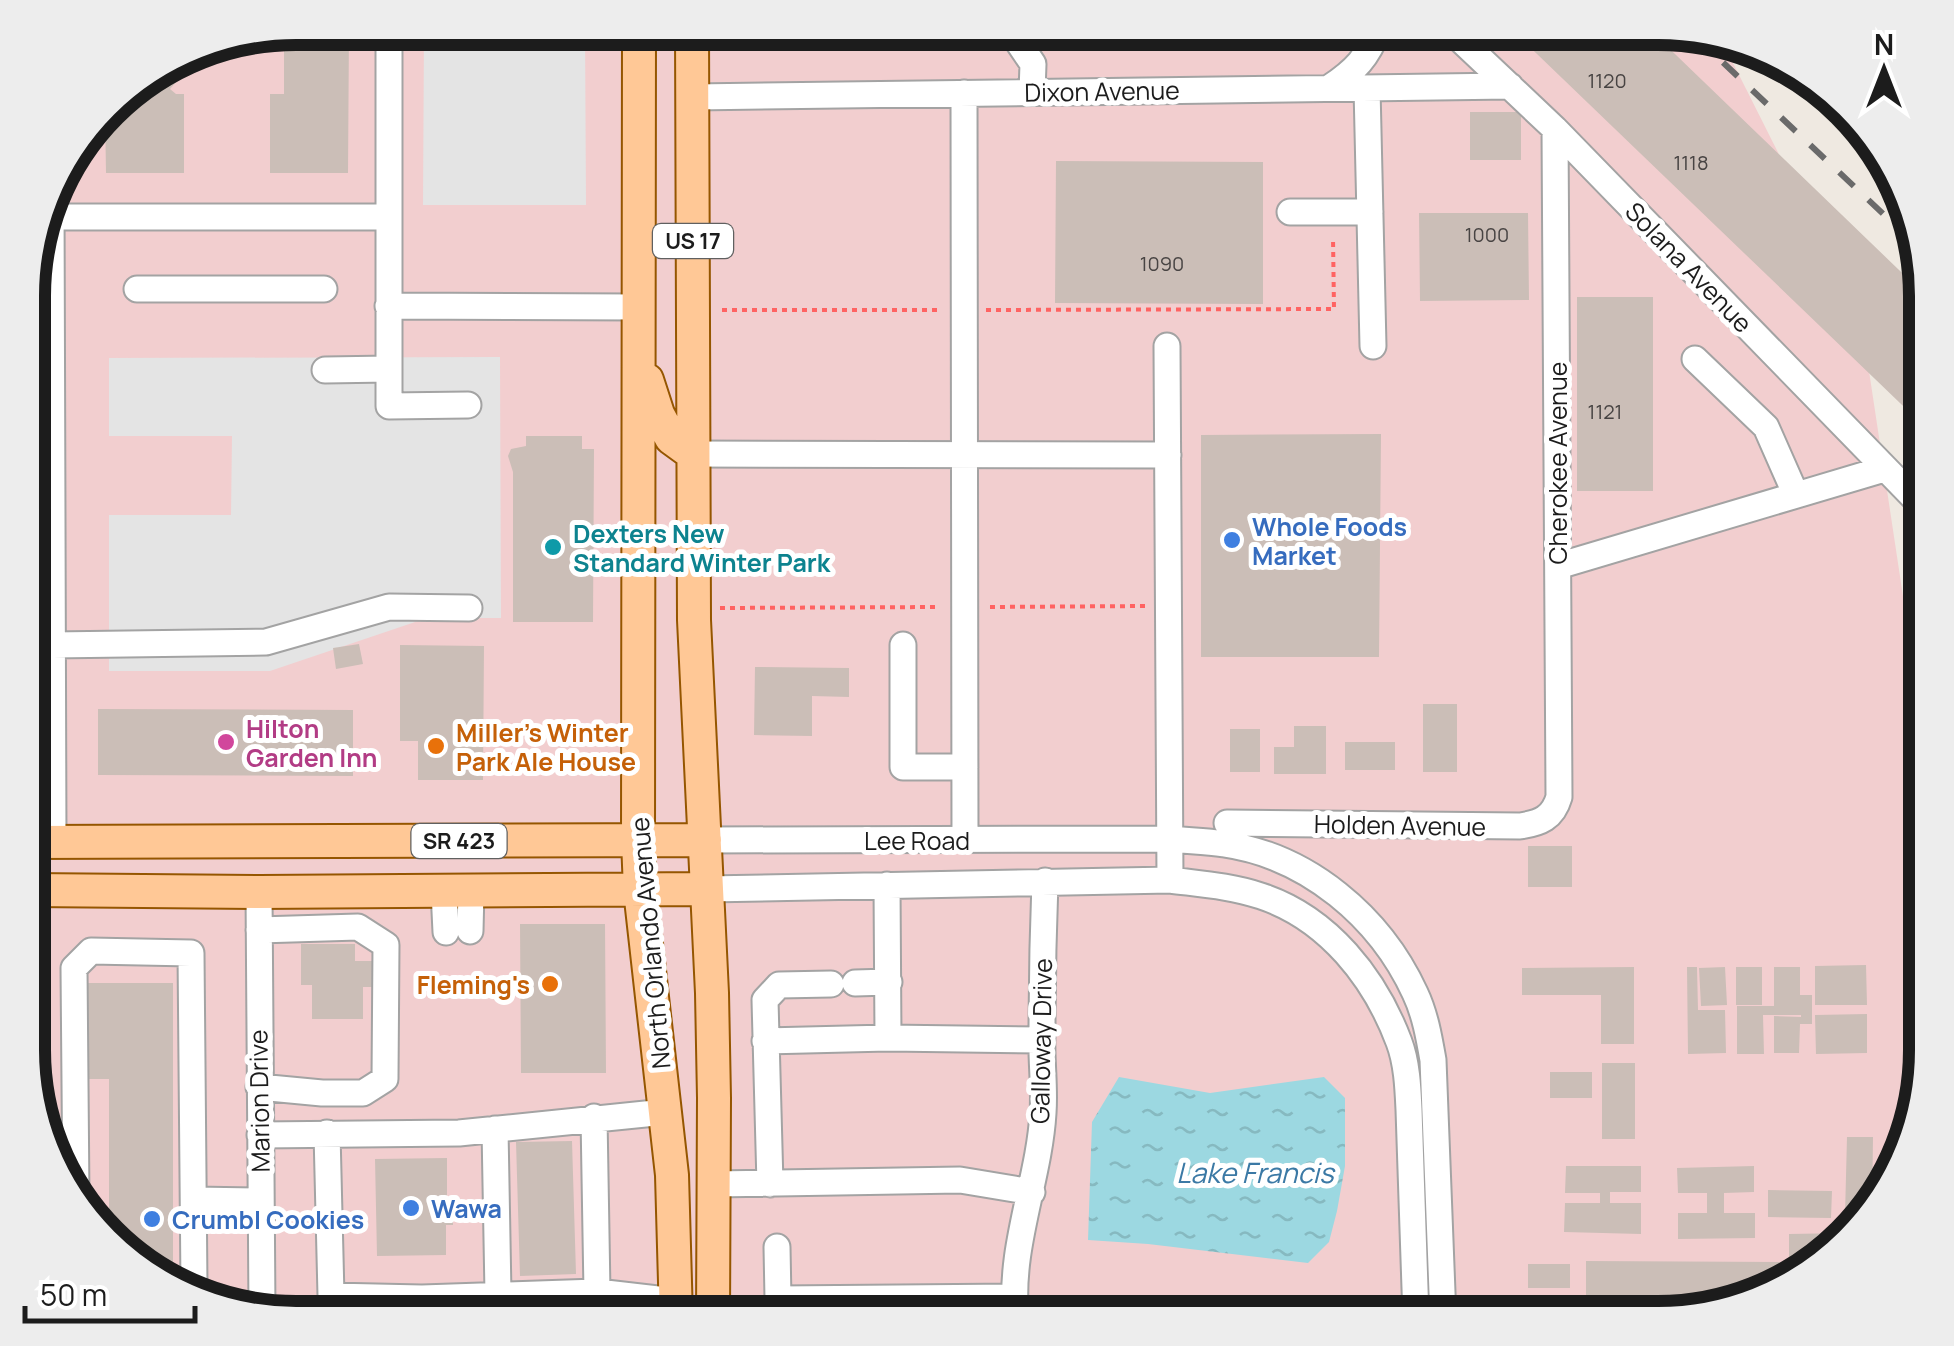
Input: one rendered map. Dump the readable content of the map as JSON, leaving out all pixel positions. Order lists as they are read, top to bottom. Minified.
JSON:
{"streets":{"main road":["US 17","Lee Road","SR 423","North Orlando Avenue"],"street":["Dixon Avenue","Solana Avenue","Cherokee Avenue","Holden Avenue","Galloway Drive","Marion Drive"]},"crossings":[["Dixon Avenue","US 17"],["Dixon Avenue","Solana Avenue"],["US 17","Lee Road"],["Solana Avenue","Cherokee Avenue"],["Cherokee Avenue","Holden Avenue"],["Lee Road","North Orlando Avenue"],["Lee Road","Galloway Drive"],["Lee Road","Marion Drive"]],"water":["Lake Francis"],"places":["Whole Foods Market","Dexters New Standard Winter Park","Hilton Garden Inn","Miller’s Winter Park Ale House","Fleming's","Wawa","Crumbl Cookies"],"house_numbers":["1120","1118","1000","1090","1121"],"scale_bar":"50 m","north":"top"}
